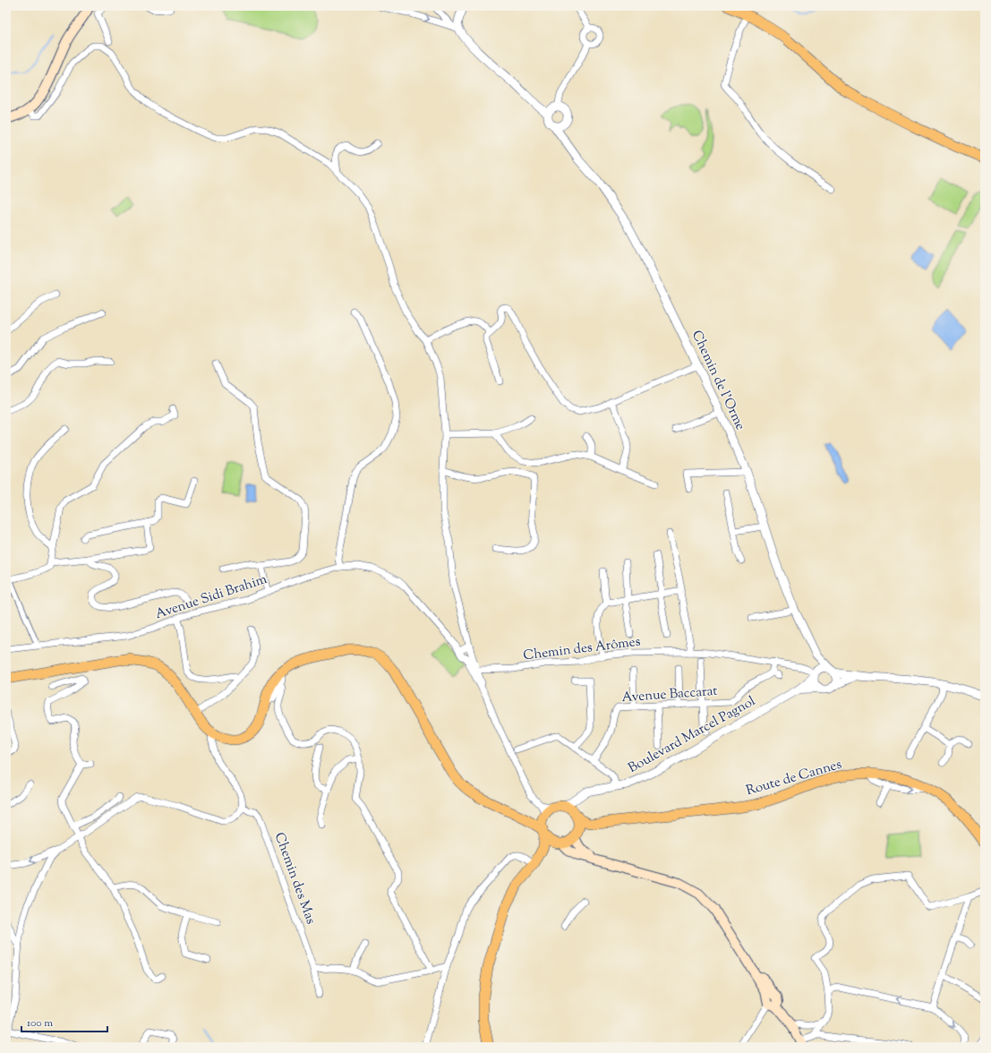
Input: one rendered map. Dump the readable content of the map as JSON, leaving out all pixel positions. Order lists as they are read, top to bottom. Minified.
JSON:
{"streets":{"main road":["Route de Cannes"],"street":["Chemin de l'Orme","Avenue Sidi Brahim","Chemin des Arômes","Avenue Baccarat","Boulevard Marcel Pagnol","Chemin des Mas"]},"crossings":[["Chemin de l'Orme","Chemin des Arômes"],["Chemin de l'Orme","Boulevard Marcel Pagnol"],["Chemin des Arômes","Boulevard Marcel Pagnol"],["Boulevard Marcel Pagnol","Route de Cannes"]],"scale_bar":"100 m"}
